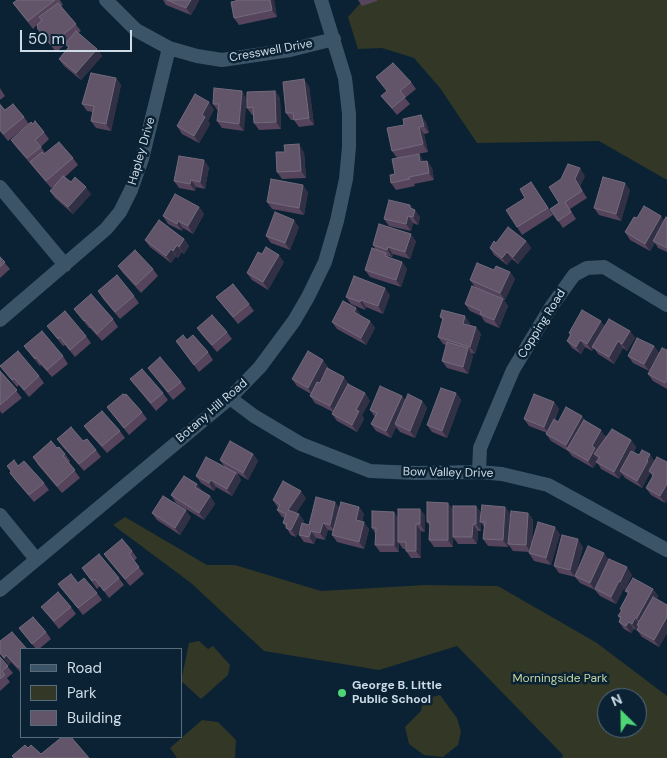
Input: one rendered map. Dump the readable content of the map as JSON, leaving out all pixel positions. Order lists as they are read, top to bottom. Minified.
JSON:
{"streets":{"street":["Cresswell Drive","Hapley Drive","Copping Road","Botany Hill Road","Bow Valley Drive"]},"crossings":[["Cresswell Drive","Hapley Drive"],["Cresswell Drive","Botany Hill Road"],["Copping Road","Bow Valley Drive"],["Botany Hill Road","Bow Valley Drive"]],"parks":["Morningside Park"],"places":["George B. Little Public School"],"legend":["Road","Park","Building"],"scale_bar":"50 m","north":"top left"}
